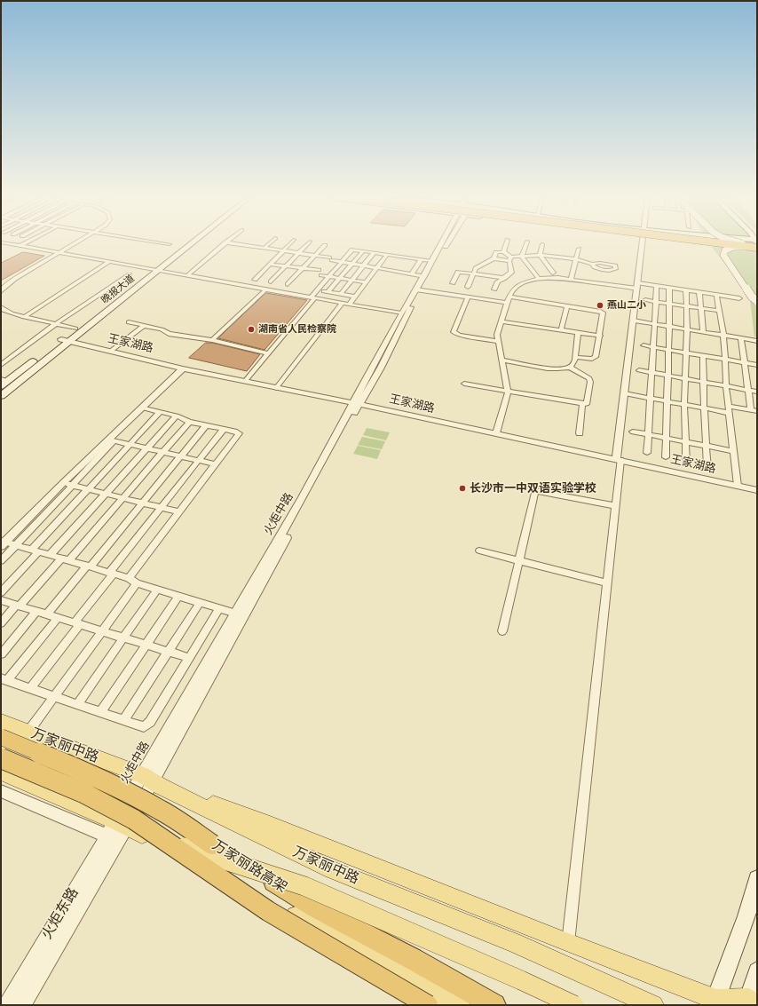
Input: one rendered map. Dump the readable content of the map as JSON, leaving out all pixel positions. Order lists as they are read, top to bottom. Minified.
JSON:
{"streets":{"highway":["万家丽路高架"],"main road":["晚报大道","万家丽中路"],"street":["王家湖路","火炬中路","火炬东路"]},"crossings":[["晚报大道","王家湖路"],["王家湖路","火炬中路"],["火炬中路","万家丽中路"],["火炬中路","火炬东路"]],"places":["燕山二小","湖南省人民检察院","长沙市一中双语实验学校"]}
